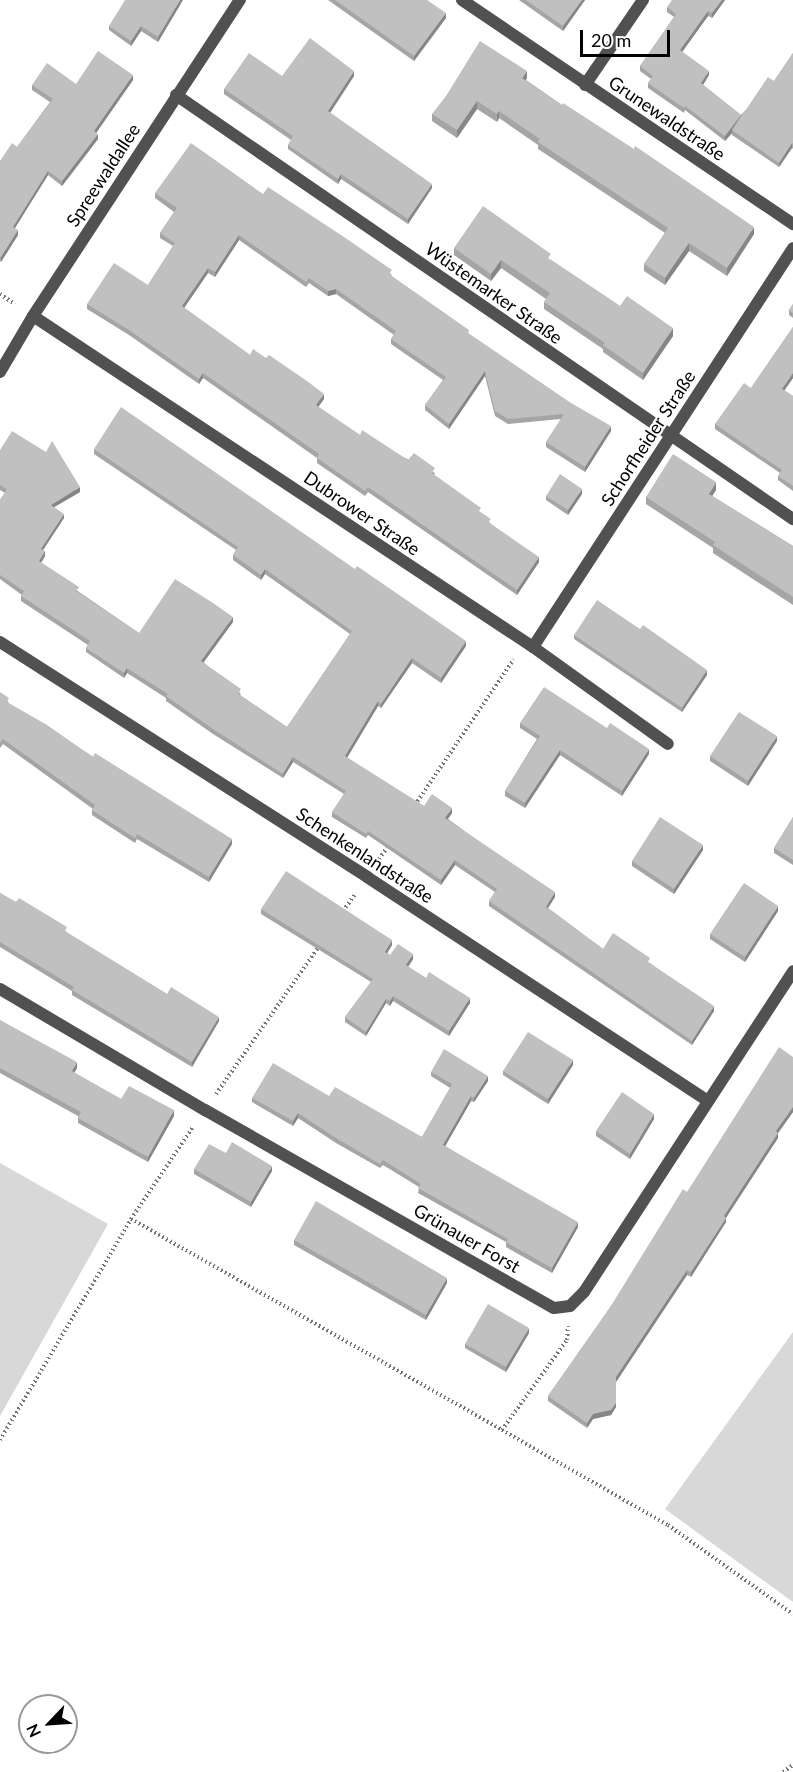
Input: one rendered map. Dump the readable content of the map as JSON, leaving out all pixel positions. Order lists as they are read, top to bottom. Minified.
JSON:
{"streets":{"street":["Grunewaldstraße","Spreewaldallee","Wüstemarker Straße","Schorfheider Straße","Dubrower Straße","Schenkenlandstraße","Grünauer Forst"]},"crossings":[["Spreewaldallee","Wüstemarker Straße"],["Spreewaldallee","Dubrower Straße"],["Wüstemarker Straße","Schorfheider Straße"],["Schorfheider Straße","Dubrower Straße"]],"scale_bar":"20 m","north":"bottom left"}
